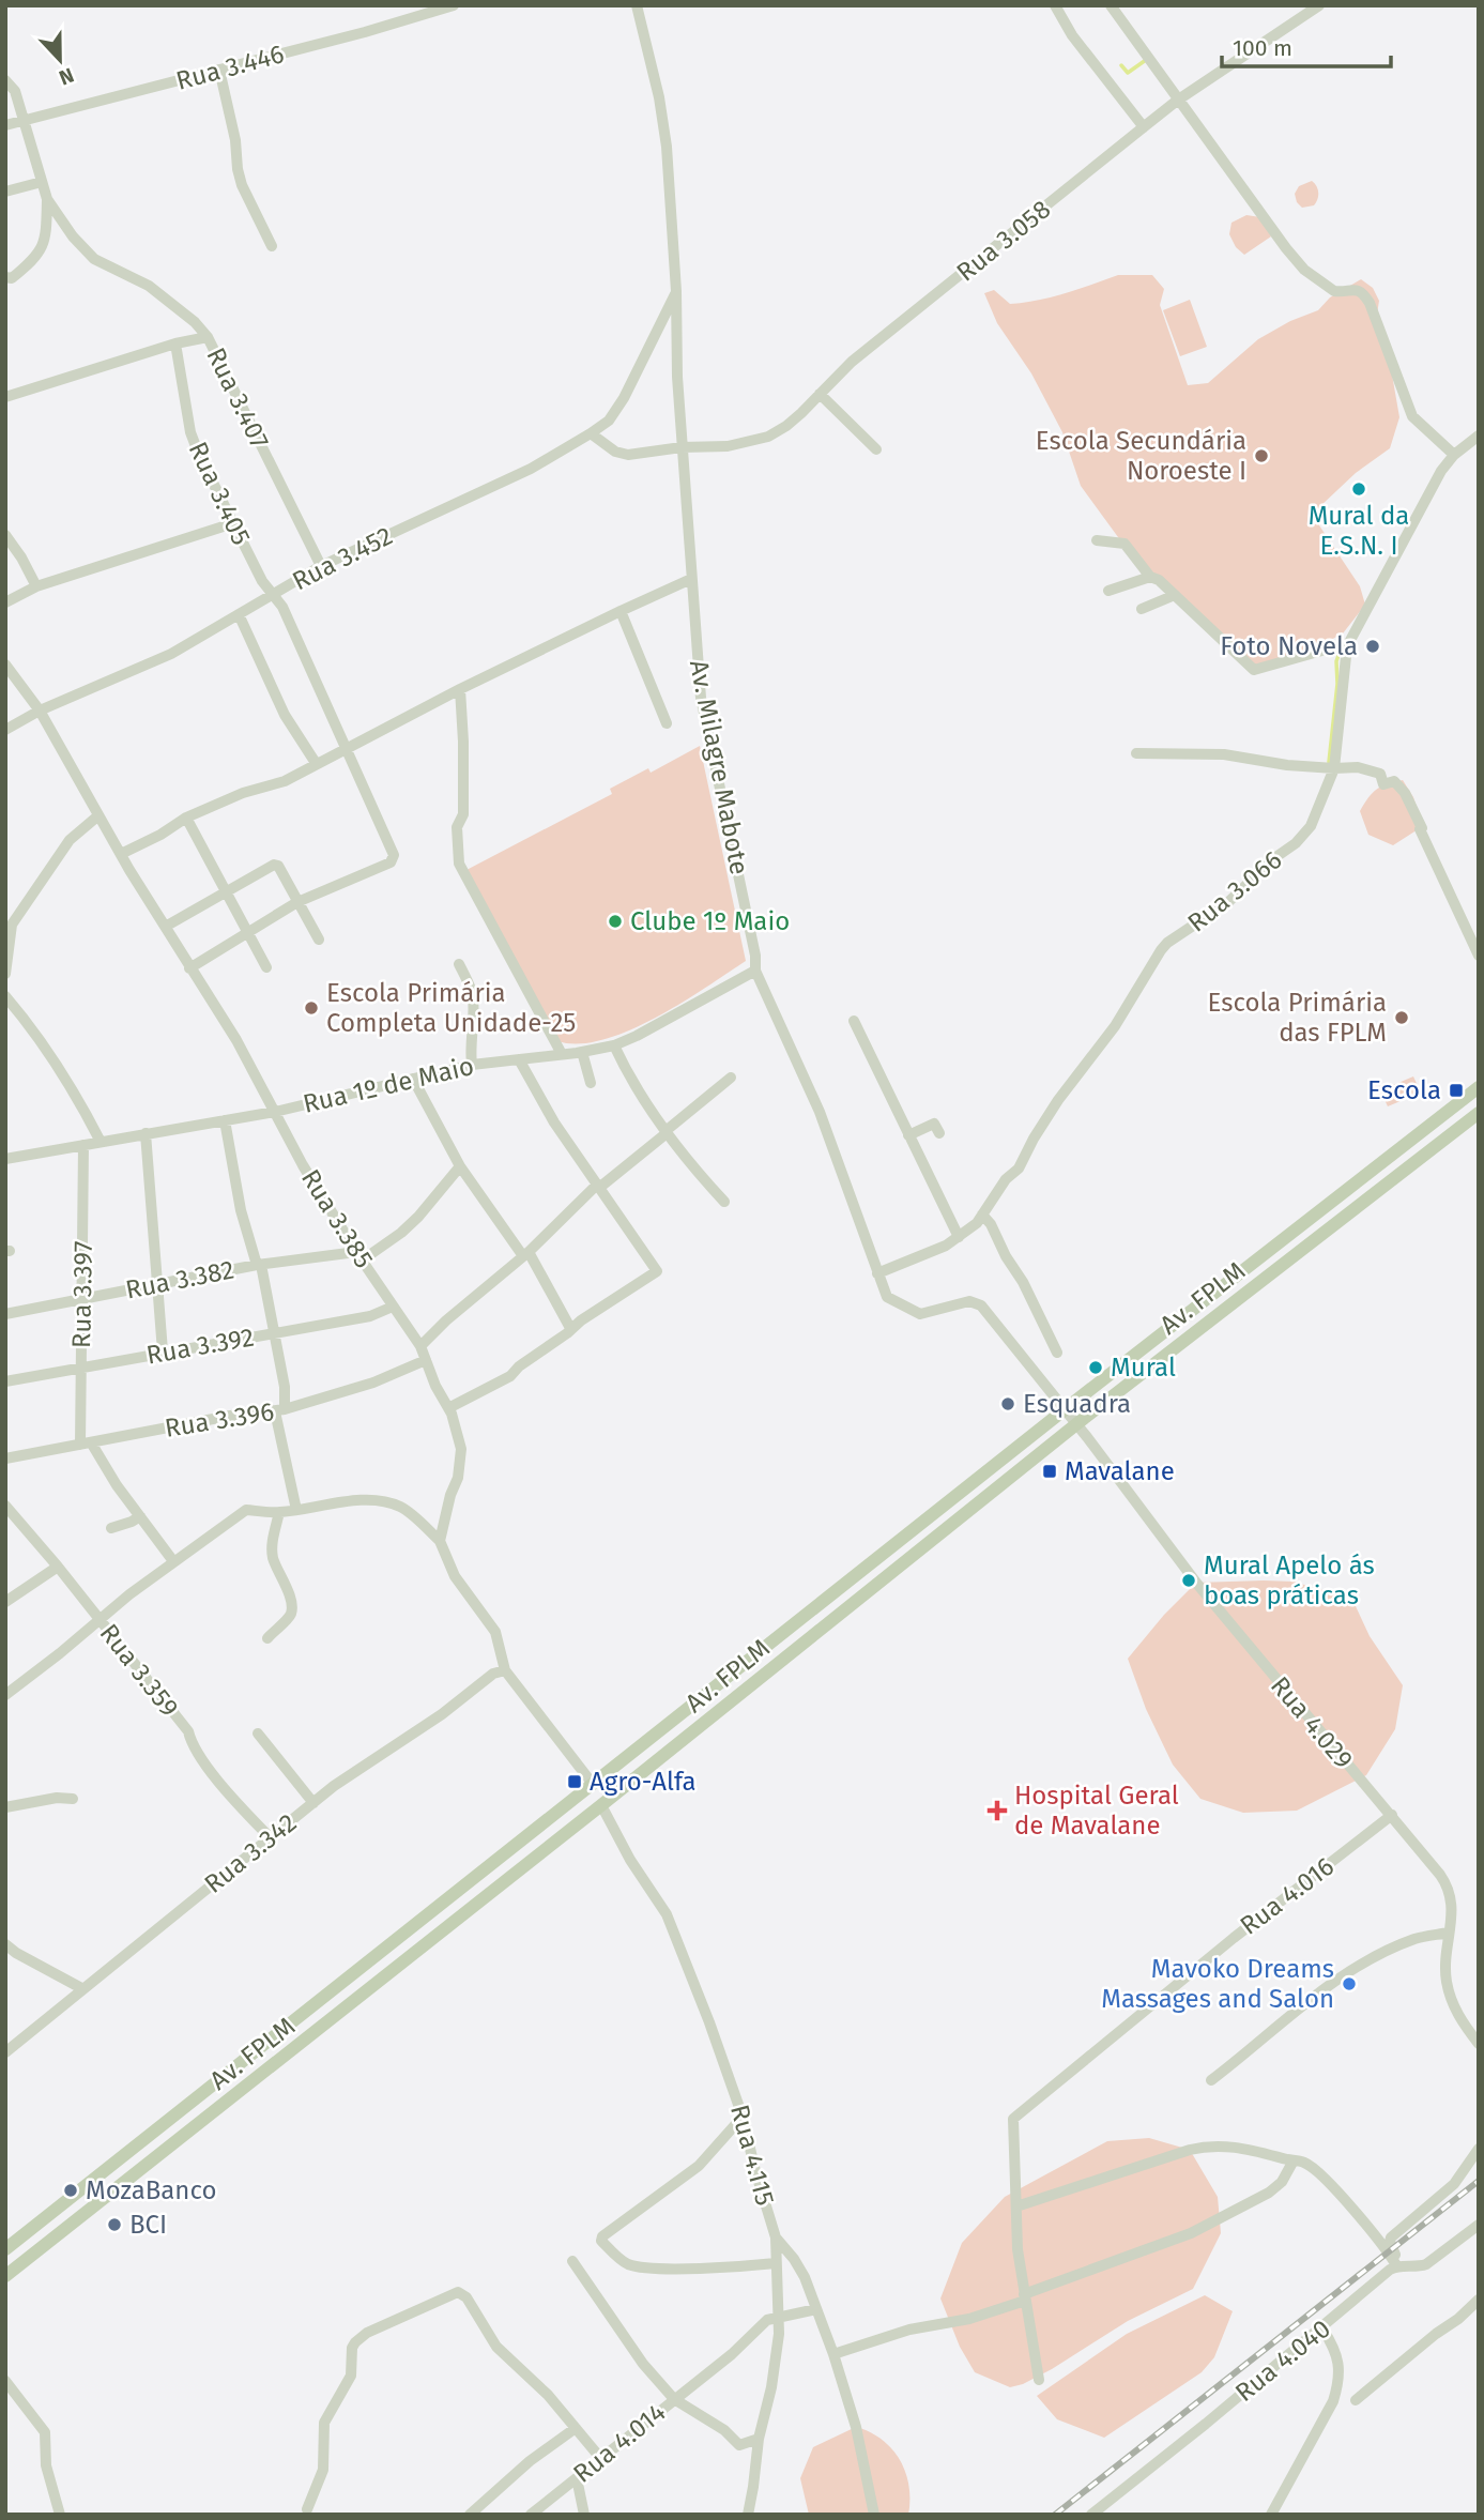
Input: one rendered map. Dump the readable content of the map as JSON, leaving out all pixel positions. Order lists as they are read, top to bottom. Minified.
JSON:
{"streets":{"main road":["Av. FPLM"],"street":["Rua 3.446","Rua 3.058","Rua 3.407","Rua 3.405","Rua 3.452","Av. Milagre Mabote","Rua 3.066","Rua 1º de Maio","Rua 3.385","Rua 3.382","Rua 3.397","Rua 3.392","Rua 3.396","Rua 3.359","Rua 4.029","Rua 3.342","Rua 4.016","Rua 4.115","Rua 4.040","Rua 4.014"]},"crossings":[["Rua 3.446","Rua 3.407"],["Rua 3.058","Av. Milagre Mabote"],["Rua 3.407","Rua 3.452"],["Rua 3.405","Rua 3.452"],["Rua 3.452","Av. Milagre Mabote"],["Rua 3.452","Rua 3.385"],["Av. Milagre Mabote","Rua 3.066"],["Av. Milagre Mabote","Rua 1º de Maio"],["Av. Milagre Mabote","Av. FPLM"],["Av. Milagre Mabote","Rua 4.029"],["Rua 1º de Maio","Rua 3.385"],["Rua 1º de Maio","Rua 3.397"],["Rua 3.385","Rua 3.382"],["Rua 3.385","Rua 3.392"],["Rua 3.385","Rua 3.396"],["Rua 3.382","Rua 3.397"],["Rua 3.397","Rua 3.392"],["Rua 3.397","Rua 3.396"],["Av. FPLM","Rua 4.029"],["Av. FPLM","Rua 4.115"],["Rua 3.359","Rua 3.342"],["Rua 4.029","Rua 4.016"]],"places":{"other":["Escola Secundária Noroeste I","Mural da E.S.N. I","Foto Novela","Clube 1º Maio","Escola Primária Completa Unidade-25","Escola Primária das FPLM","Mural","Esquadra","Mural Apelo ás boas práticas","Mavoko Dreams Massages and Salon","MozaBanco","BCI"],"transit":["Escola","Mavalane","Agro-Alfa"],"health":["Hospital Geral de Mavalane"]},"scale_bar":"100 m","north":"bottom"}
